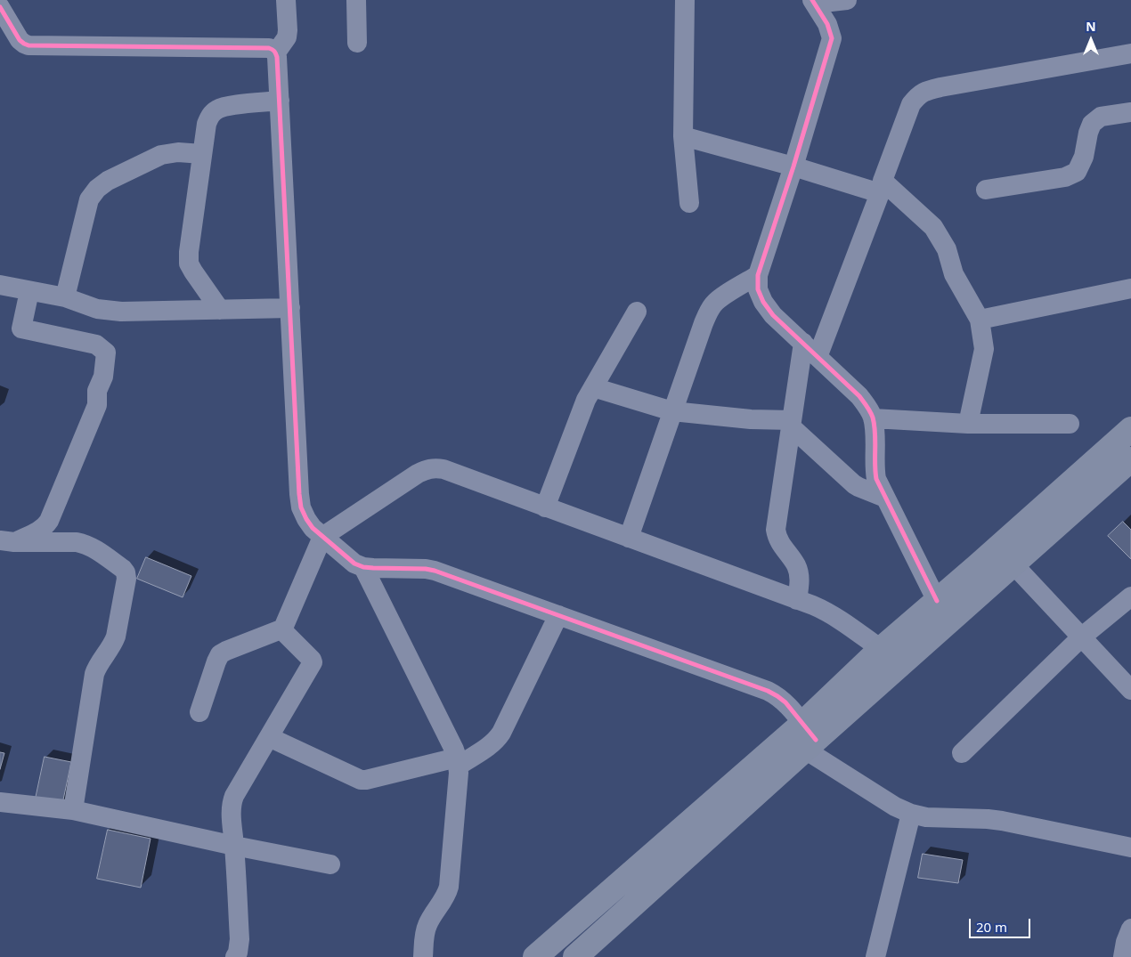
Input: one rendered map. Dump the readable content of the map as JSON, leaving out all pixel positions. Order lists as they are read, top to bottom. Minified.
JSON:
{"scale_bar":"20 m","north":"top"}
